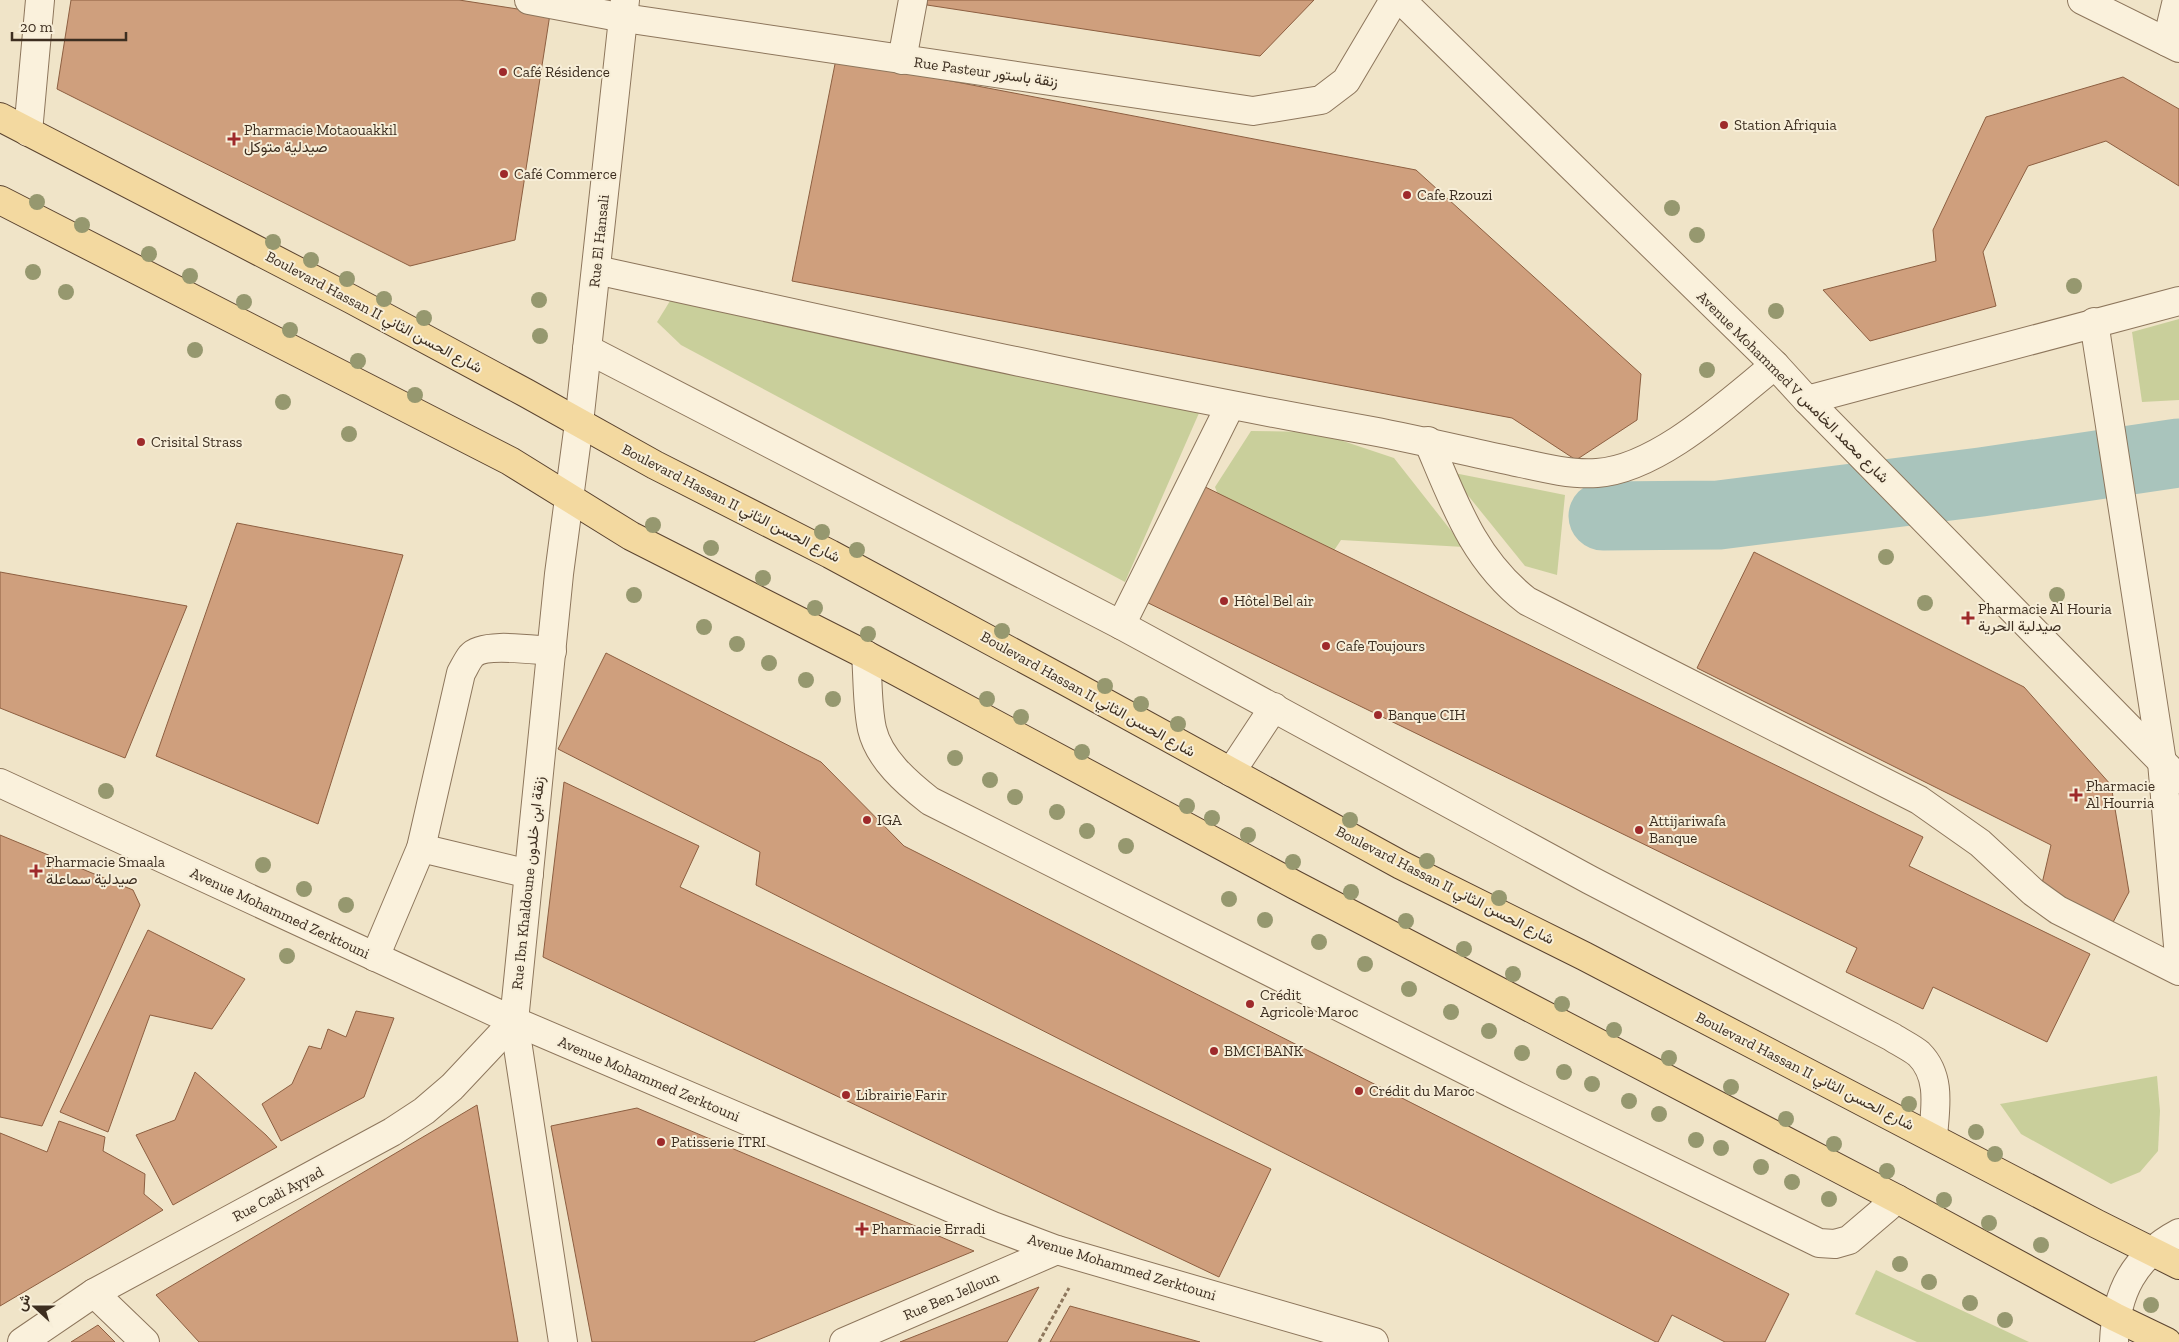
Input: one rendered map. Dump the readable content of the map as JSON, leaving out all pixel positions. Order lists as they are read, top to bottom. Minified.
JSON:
{"streets":{"main road":["Boulevard Hassan II شارع الحسن الثاني"],"street":["Rue Pasteur زنقة باستور","Rue El Hansali","Avenue Mohammed V شارع محمد الخامس","Rue Ibn Khaldoune زنقة ابن خلدون","Avenue Mohammed Zerktouni","Rue Cadi Ayyad","Rue Ben Jelloun"]},"crossings":[["Rue Pasteur زنقة باستور","Rue El Hansali"],["Rue El Hansali","Boulevard Hassan II شارع الحسن الثاني"],["Rue El Hansali","Rue Ibn Khaldoune زنقة ابن خلدون"],["Boulevard Hassan II شارع الحسن الثاني","Rue Ibn Khaldoune زنقة ابن خلدون"],["Rue Ibn Khaldoune زنقة ابن خلدون","Avenue Mohammed Zerktouni"],["Rue Ibn Khaldoune زنقة ابن خلدون","Rue Cadi Ayyad"],["Avenue Mohammed Zerktouni","Rue Cadi Ayyad"],["Avenue Mohammed Zerktouni","Rue Ben Jelloun"]],"places":{"other":["Café Résidence","Station Afriquia","Café Commerce","Cafe Rzouzi","Crisital Strass","Hôtel Bel air","Cafe Toujours","Banque CIH","IGA","Attijariwafa Banque","Crédit Agricole Maroc","BMCI BANK","Crédit du Maroc","Librairie Farir","Patisserie ITRI"],"health":["Pharmacie Motaouakkil صيدلية متوكل","Pharmacie Al Houria صيدلية الحرية","Pharmacie Al Hourria","Pharmacie Smaala صيدلية سماعلة","Pharmacie Erradi"]},"scale_bar":"20 m","north":"left"}
